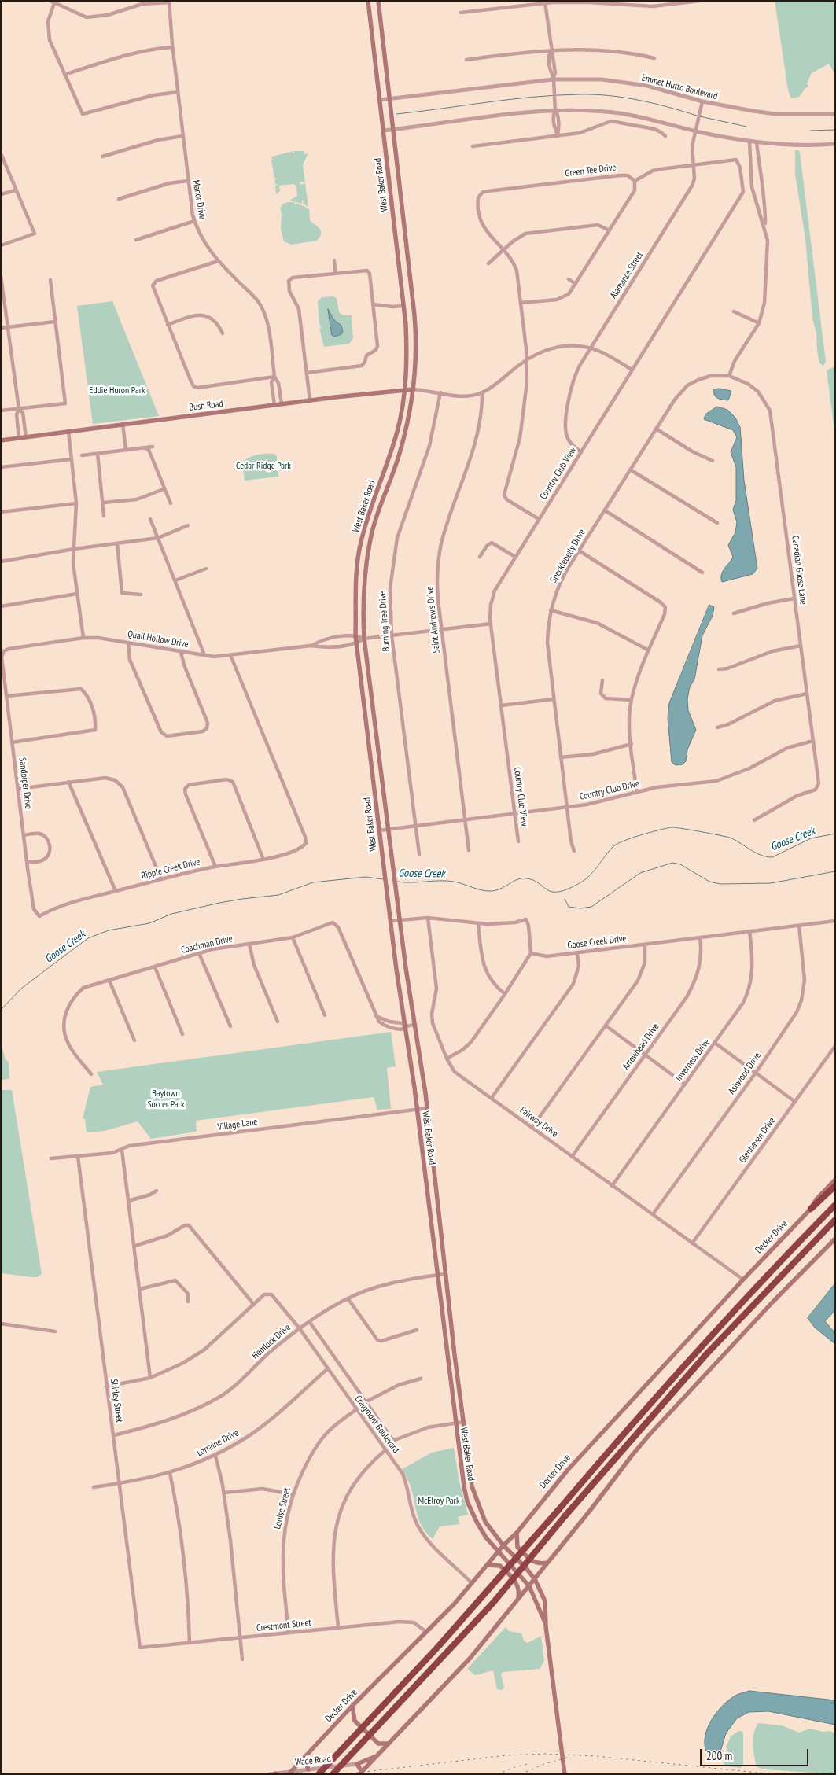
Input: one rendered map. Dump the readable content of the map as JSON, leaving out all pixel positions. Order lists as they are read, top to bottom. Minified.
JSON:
{"streets":{"main road":["West Baker Road","Bush Road","Decker Drive"],"street":["Emmet Hutto Boulevard","Green Tee Drive","Manor Drive","Alamance Street","Country Club View","Specklebelly Drive","Canadian Goose Lane","Saint Andrew's Drive","Burning Tree Drive","Quail Hollow Drive","Sandpiper Drive","Country Club Drive","Ripple Creek Drive","Goose Creek Drive","Coachman Drive","Arrowhead Drive","Inverness Drive","Ashwood Drive","Fairway Drive","Village Lane","Glenhaven Drive","Hemlock Drive","Shirley Street","Craigmont Boulevard","Lorraine Drive","Louise Street","Crestmont Street","Wade Road"]},"crossings":[["Emmet Hutto Boulevard","West Baker Road"],["Emmet Hutto Boulevard","Alamance Street"],["West Baker Road","Bush Road"],["West Baker Road","Quail Hollow Drive"],["West Baker Road","Country Club Drive"],["West Baker Road","Coachman Drive"],["West Baker Road","Village Lane"],["West Baker Road","Decker Drive"],["West Baker Road","Hemlock Drive"],["Manor Drive","Bush Road"],["Alamance Street","Country Club View"],["Country Club View","Country Club Drive"],["Specklebelly Drive","Canadian Goose Lane"],["Specklebelly Drive","Country Club Drive"],["Canadian Goose Lane","Country Club Drive"],["Saint Andrew's Drive","Country Club Drive"],["Burning Tree Drive","Country Club Drive"],["Quail Hollow Drive","Sandpiper Drive"],["Quail Hollow Drive","Ripple Creek Drive"],["Sandpiper Drive","Ripple Creek Drive"],["Goose Creek Drive","Arrowhead Drive"],["Goose Creek Drive","Inverness Drive"],["Goose Creek Drive","Ashwood Drive"],["Arrowhead Drive","Fairway Drive"],["Inverness Drive","Fairway Drive"],["Ashwood Drive","Fairway Drive"],["Fairway Drive","Glenhaven Drive"],["Fairway Drive","Decker Drive"],["Village Lane","Shirley Street"],["Decker Drive","Craigmont Boulevard"],["Decker Drive","Crestmont Street"],["Decker Drive","Wade Road"],["Hemlock Drive","Shirley Street"],["Hemlock Drive","Craigmont Boulevard"],["Shirley Street","Lorraine Drive"],["Shirley Street","Crestmont Street"],["Craigmont Boulevard","Lorraine Drive"],["Craigmont Boulevard","Louise Street"],["Louise Street","Crestmont Street"]],"water":["Goose Creek"],"parks":["Eddie Huron Park","Cedar Ridge Park","Baytown Soccer Park","McElroy Park"],"scale_bar":"200 m"}
